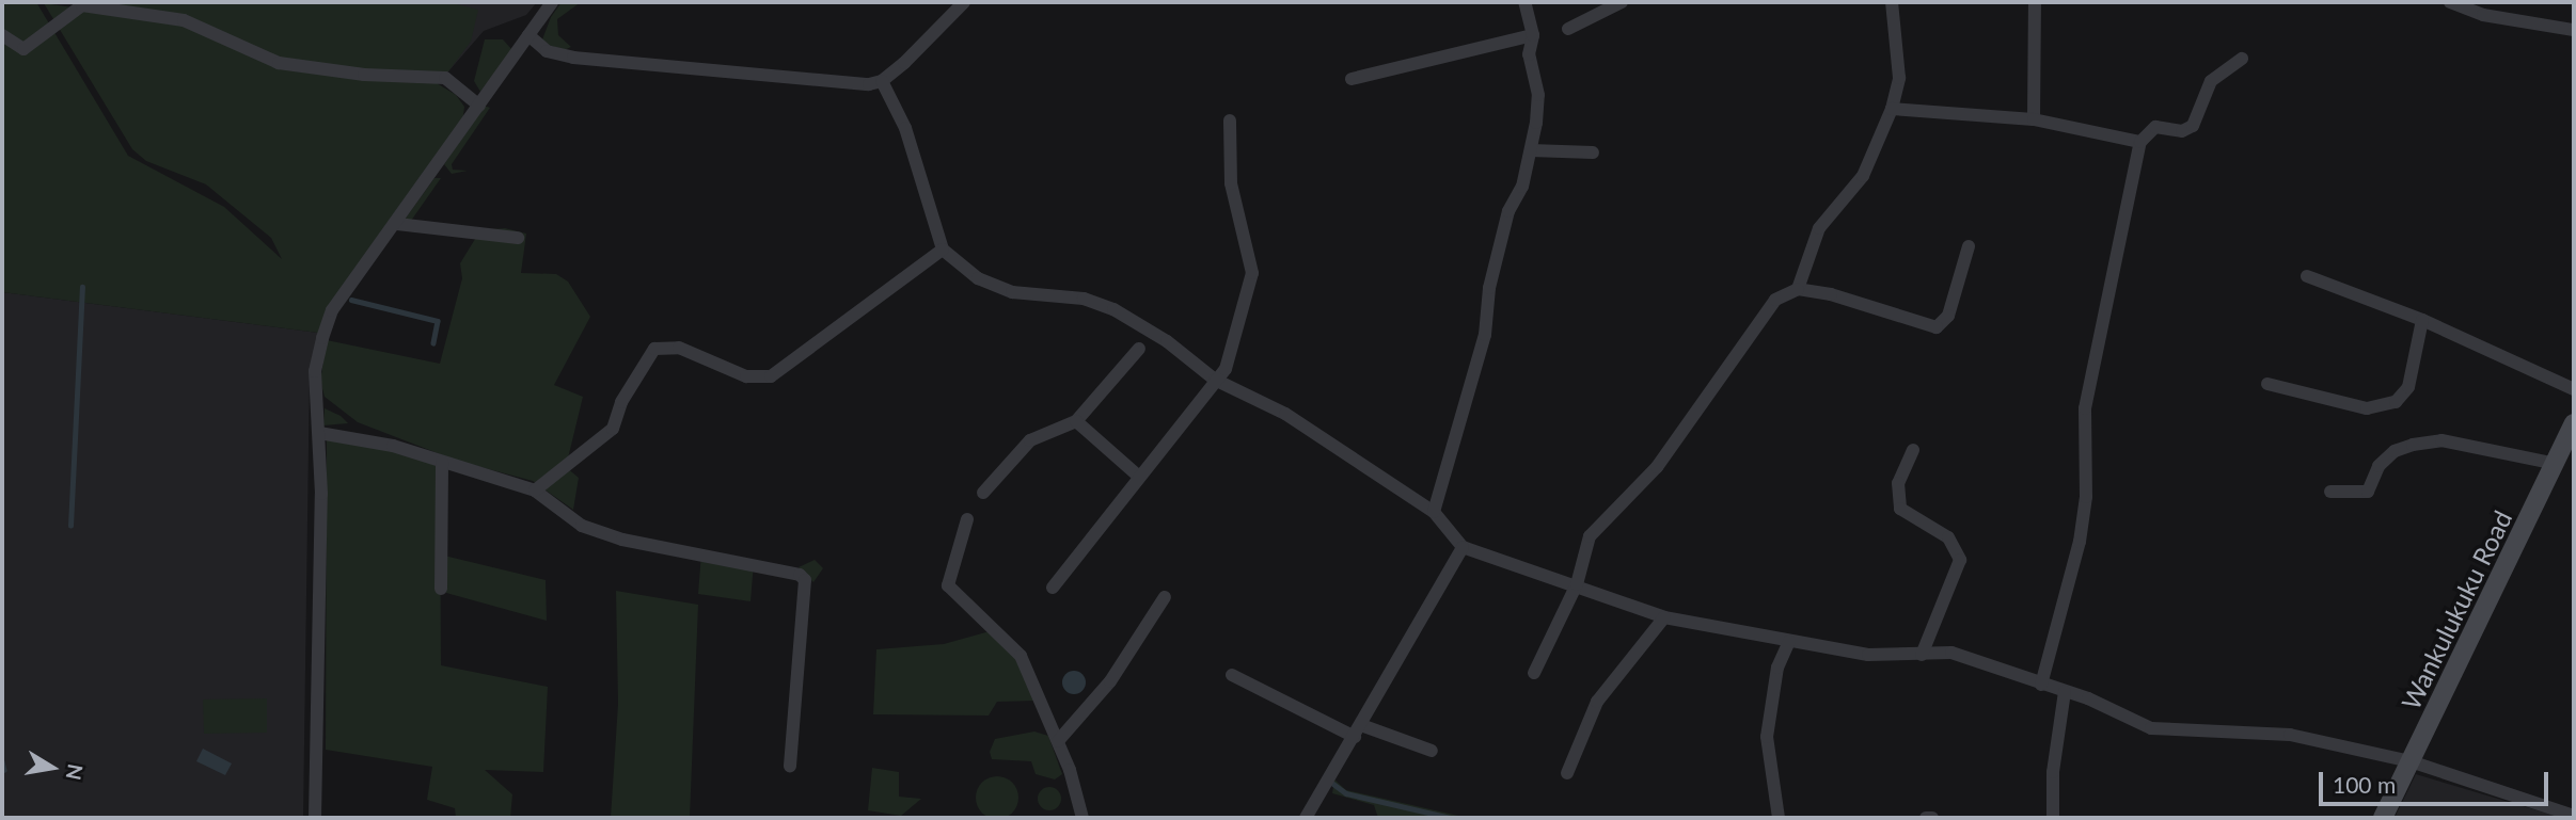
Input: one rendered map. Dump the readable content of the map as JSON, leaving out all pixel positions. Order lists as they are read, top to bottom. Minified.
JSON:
{"streets":{"main road":["Wankulukuku Road"]},"scale_bar":"100 m","north":"right"}
